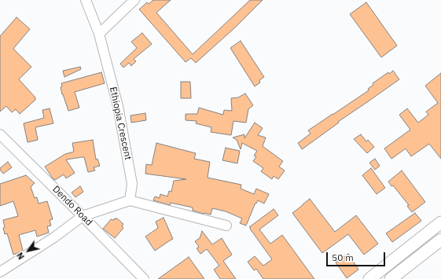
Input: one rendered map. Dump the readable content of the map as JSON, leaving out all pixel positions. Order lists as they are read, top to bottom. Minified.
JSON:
{"streets":{"street":["Ethiopia Crescent","Dendo Road"]},"scale_bar":"50 m","north":"bottom left"}
